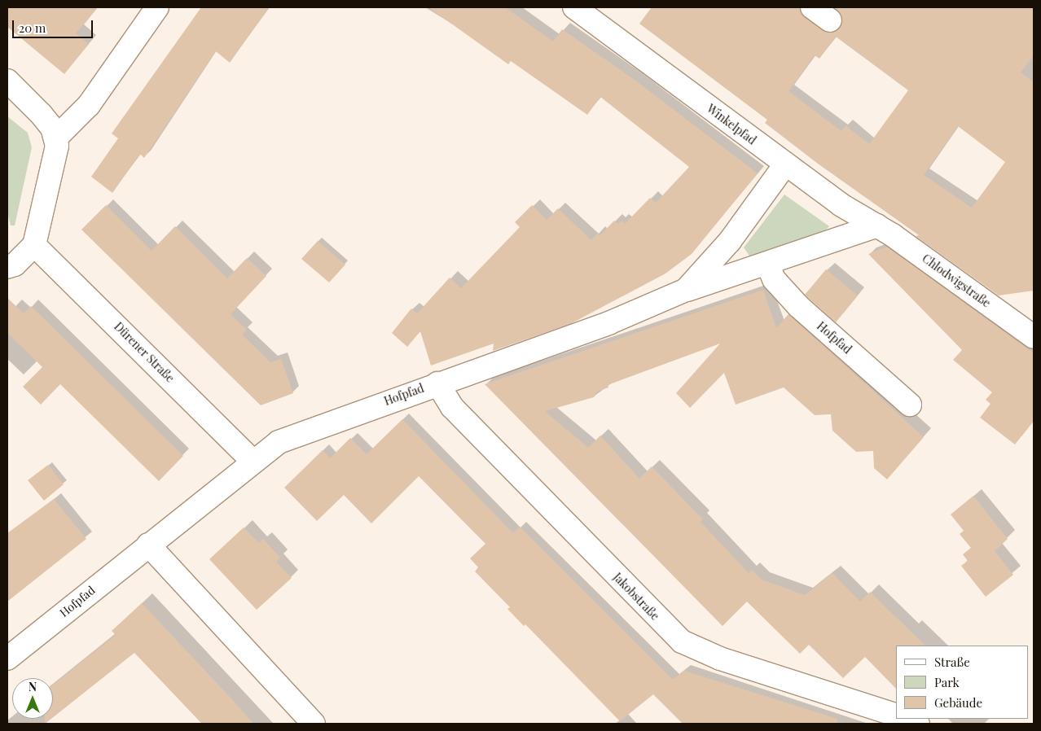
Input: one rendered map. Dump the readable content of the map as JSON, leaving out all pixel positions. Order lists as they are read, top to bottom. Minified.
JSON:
{"streets":{"street":["Winkelpfad","Chlodwigstraße","Hofpfad","Dürener Straße","Jakobstraße"]},"crossings":[["Winkelpfad","Chlodwigstraße"],["Winkelpfad","Hofpfad"],["Chlodwigstraße","Hofpfad"],["Hofpfad","Dürener Straße"],["Hofpfad","Jakobstraße"]],"legend":["Straße","Park","Gebäude"],"scale_bar":"20 m","north":"top"}
